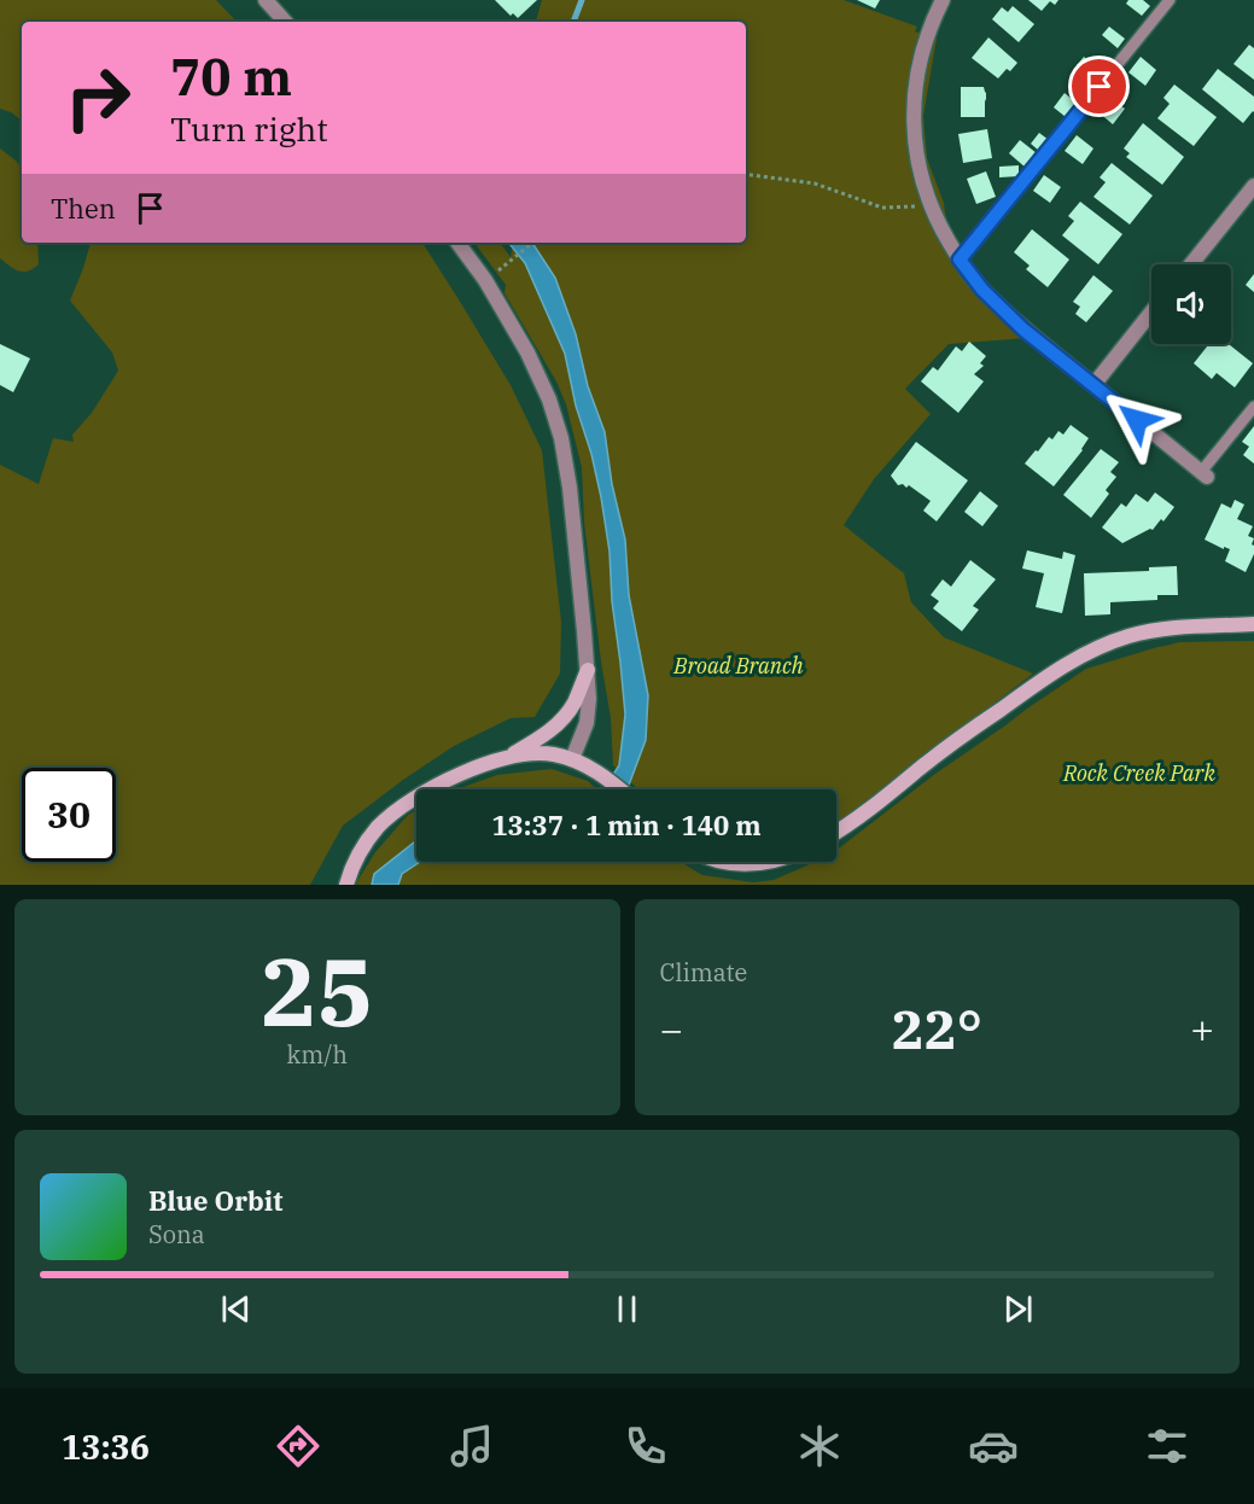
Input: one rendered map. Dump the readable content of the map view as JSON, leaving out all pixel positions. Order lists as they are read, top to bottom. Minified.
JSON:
{"parks":["Broad Branch","Rock Creek Park"],"page":{"turn":["70 m","Turn right"],"then":"Then","limit":"30","trip":"13:37 · 1 min · 140 m","tile":[["25","km/h"],"Climate"],"heat":["−","22°","+"],"song":["Blue Orbit","Sona"],"tabs":"13:36"}}
